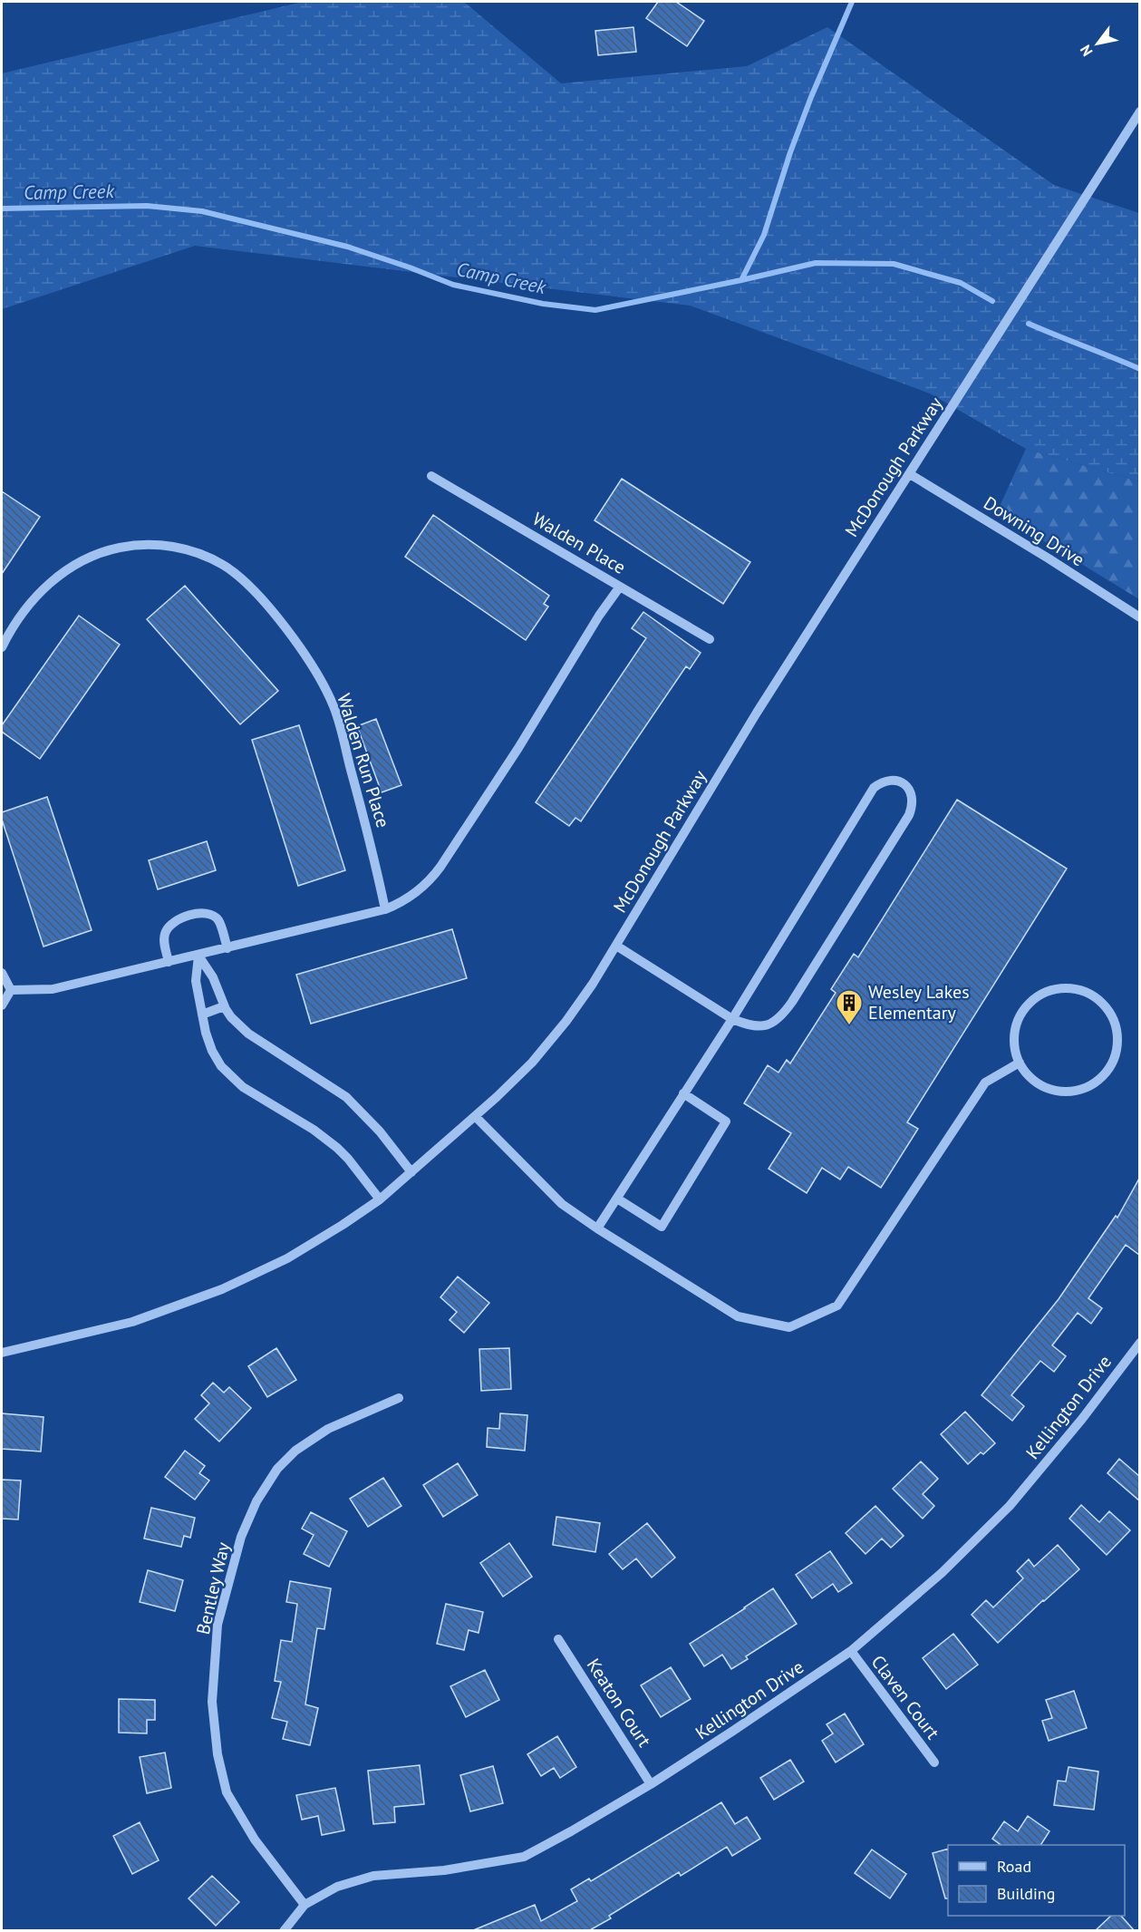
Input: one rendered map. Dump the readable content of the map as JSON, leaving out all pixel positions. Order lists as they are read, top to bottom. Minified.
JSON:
{"streets":{"street":["McDonough Parkway","Downing Drive","Walden Place","Walden Run Place","Kellington Drive","Bentley Way","Claven Court","Keaton Court"]},"crossings":[["McDonough Parkway","Downing Drive"],["Kellington Drive","Bentley Way"],["Kellington Drive","Claven Court"],["Kellington Drive","Keaton Court"]],"water":["Camp Creek"],"places":{"building":["Wesley Lakes Elementary"]},"legend":["Road","Building"],"north":"bottom left"}
